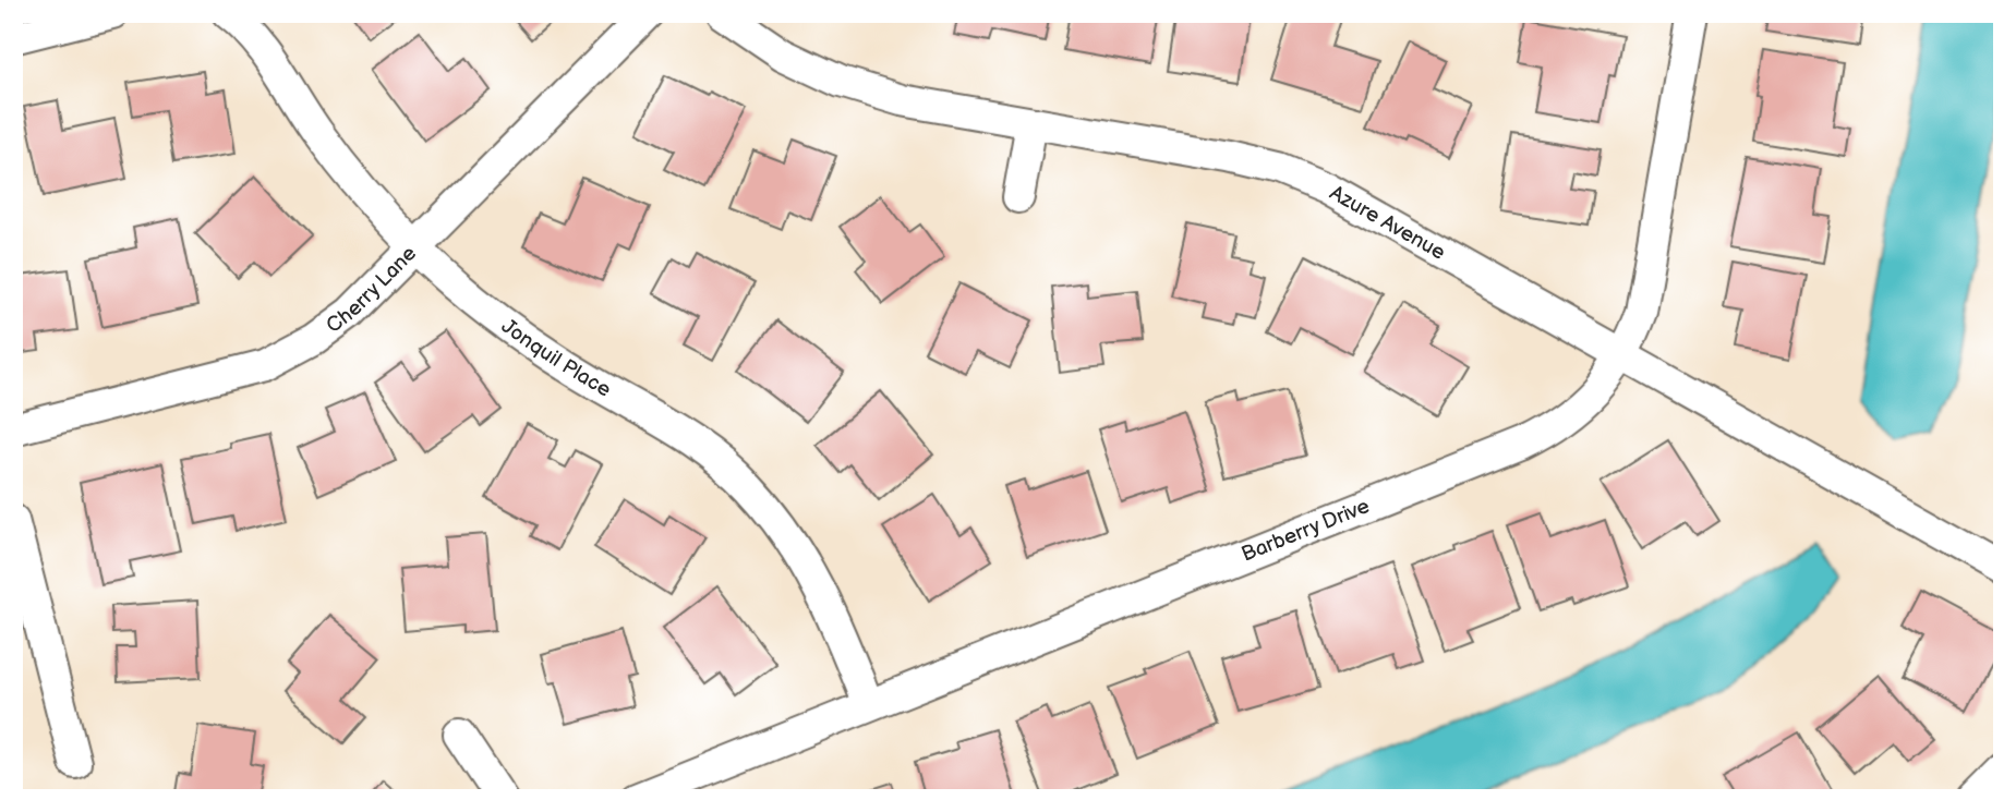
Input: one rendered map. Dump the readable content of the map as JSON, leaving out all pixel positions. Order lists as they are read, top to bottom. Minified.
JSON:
{"streets":{"street":["Azure Avenue","Cherry Lane","Jonquil Place","Barberry Drive"]},"crossings":[["Azure Avenue","Barberry Drive"],["Cherry Lane","Jonquil Place"],["Jonquil Place","Barberry Drive"]]}
